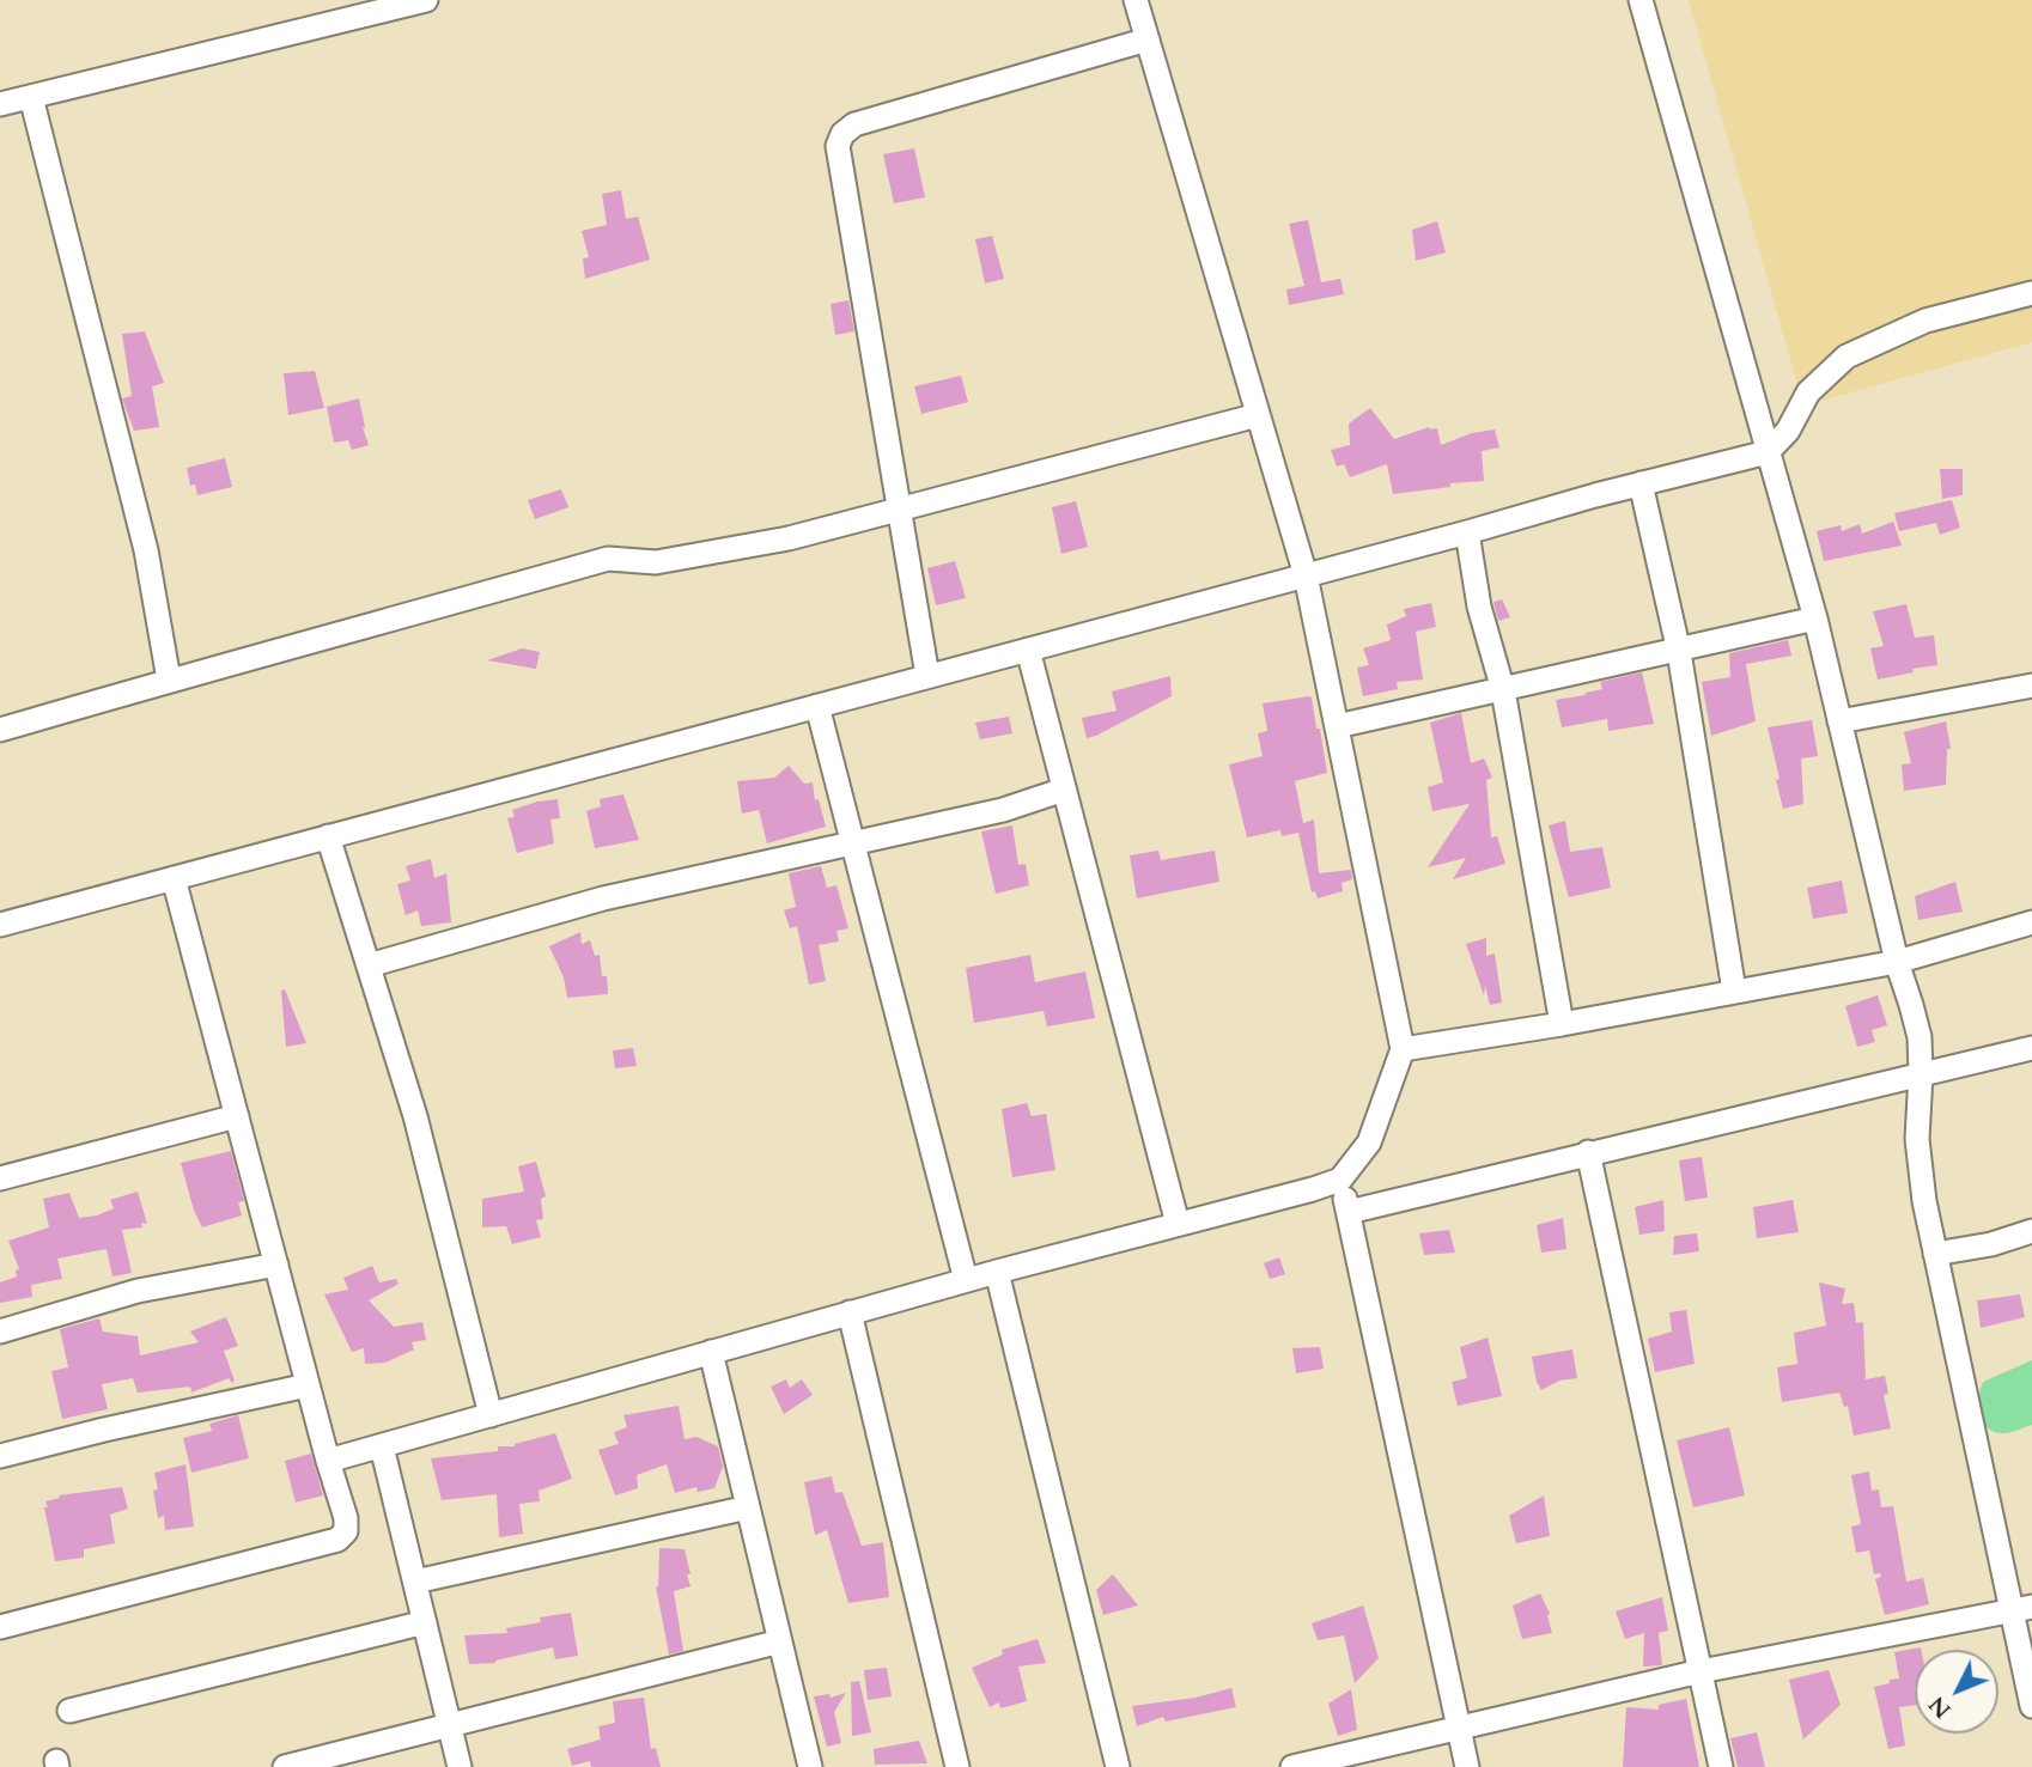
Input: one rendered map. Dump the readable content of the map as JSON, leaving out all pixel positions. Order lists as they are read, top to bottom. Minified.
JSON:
{"north":"bottom left"}
